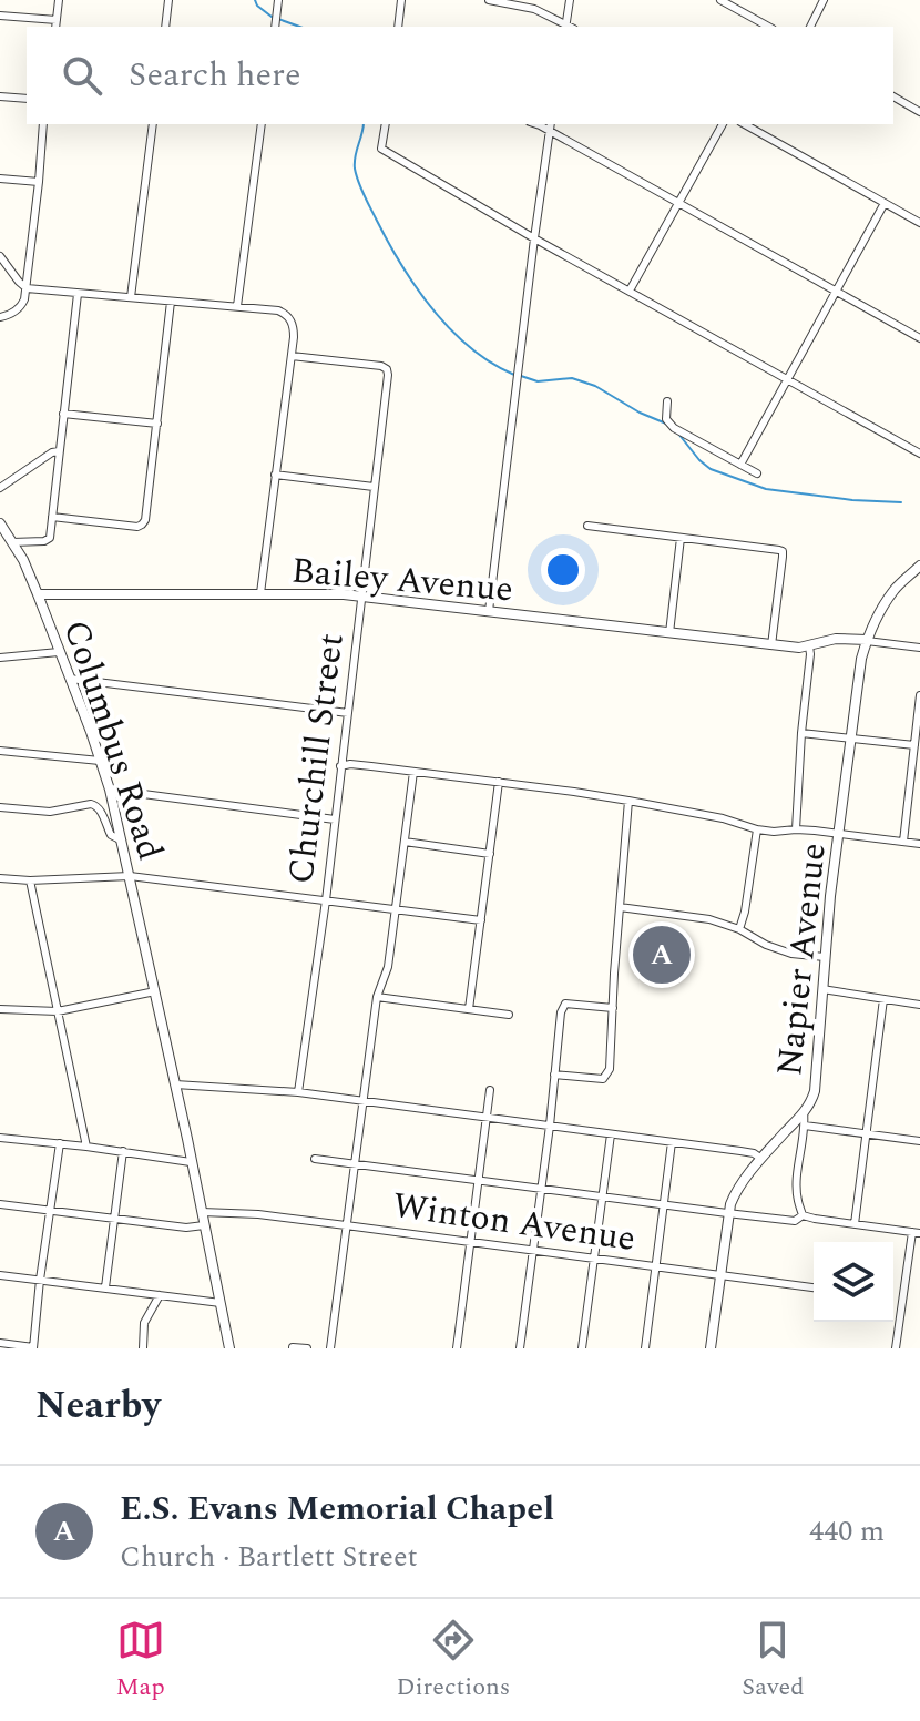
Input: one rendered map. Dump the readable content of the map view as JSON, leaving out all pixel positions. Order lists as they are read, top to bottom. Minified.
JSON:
{"streets":{"street":["Bailey Avenue","Columbus Road","Churchill Street","Napier Avenue","Winton Avenue"]},"crossings":[["Bailey Avenue","Columbus Road"],["Bailey Avenue","Churchill Street"],["Bailey Avenue","Napier Avenue"],["Columbus Road","Winton Avenue"],["Napier Avenue","Winton Avenue"]],"page":{"search":"Search here","pins":"A","heading":"Nearby","list":[{"mark":"A","name":"E.S. Evans Memorial Chapel","note":"Church · Bartlett Street","value":"440 m"}],"nav":["Map","Directions","Saved"]}}
